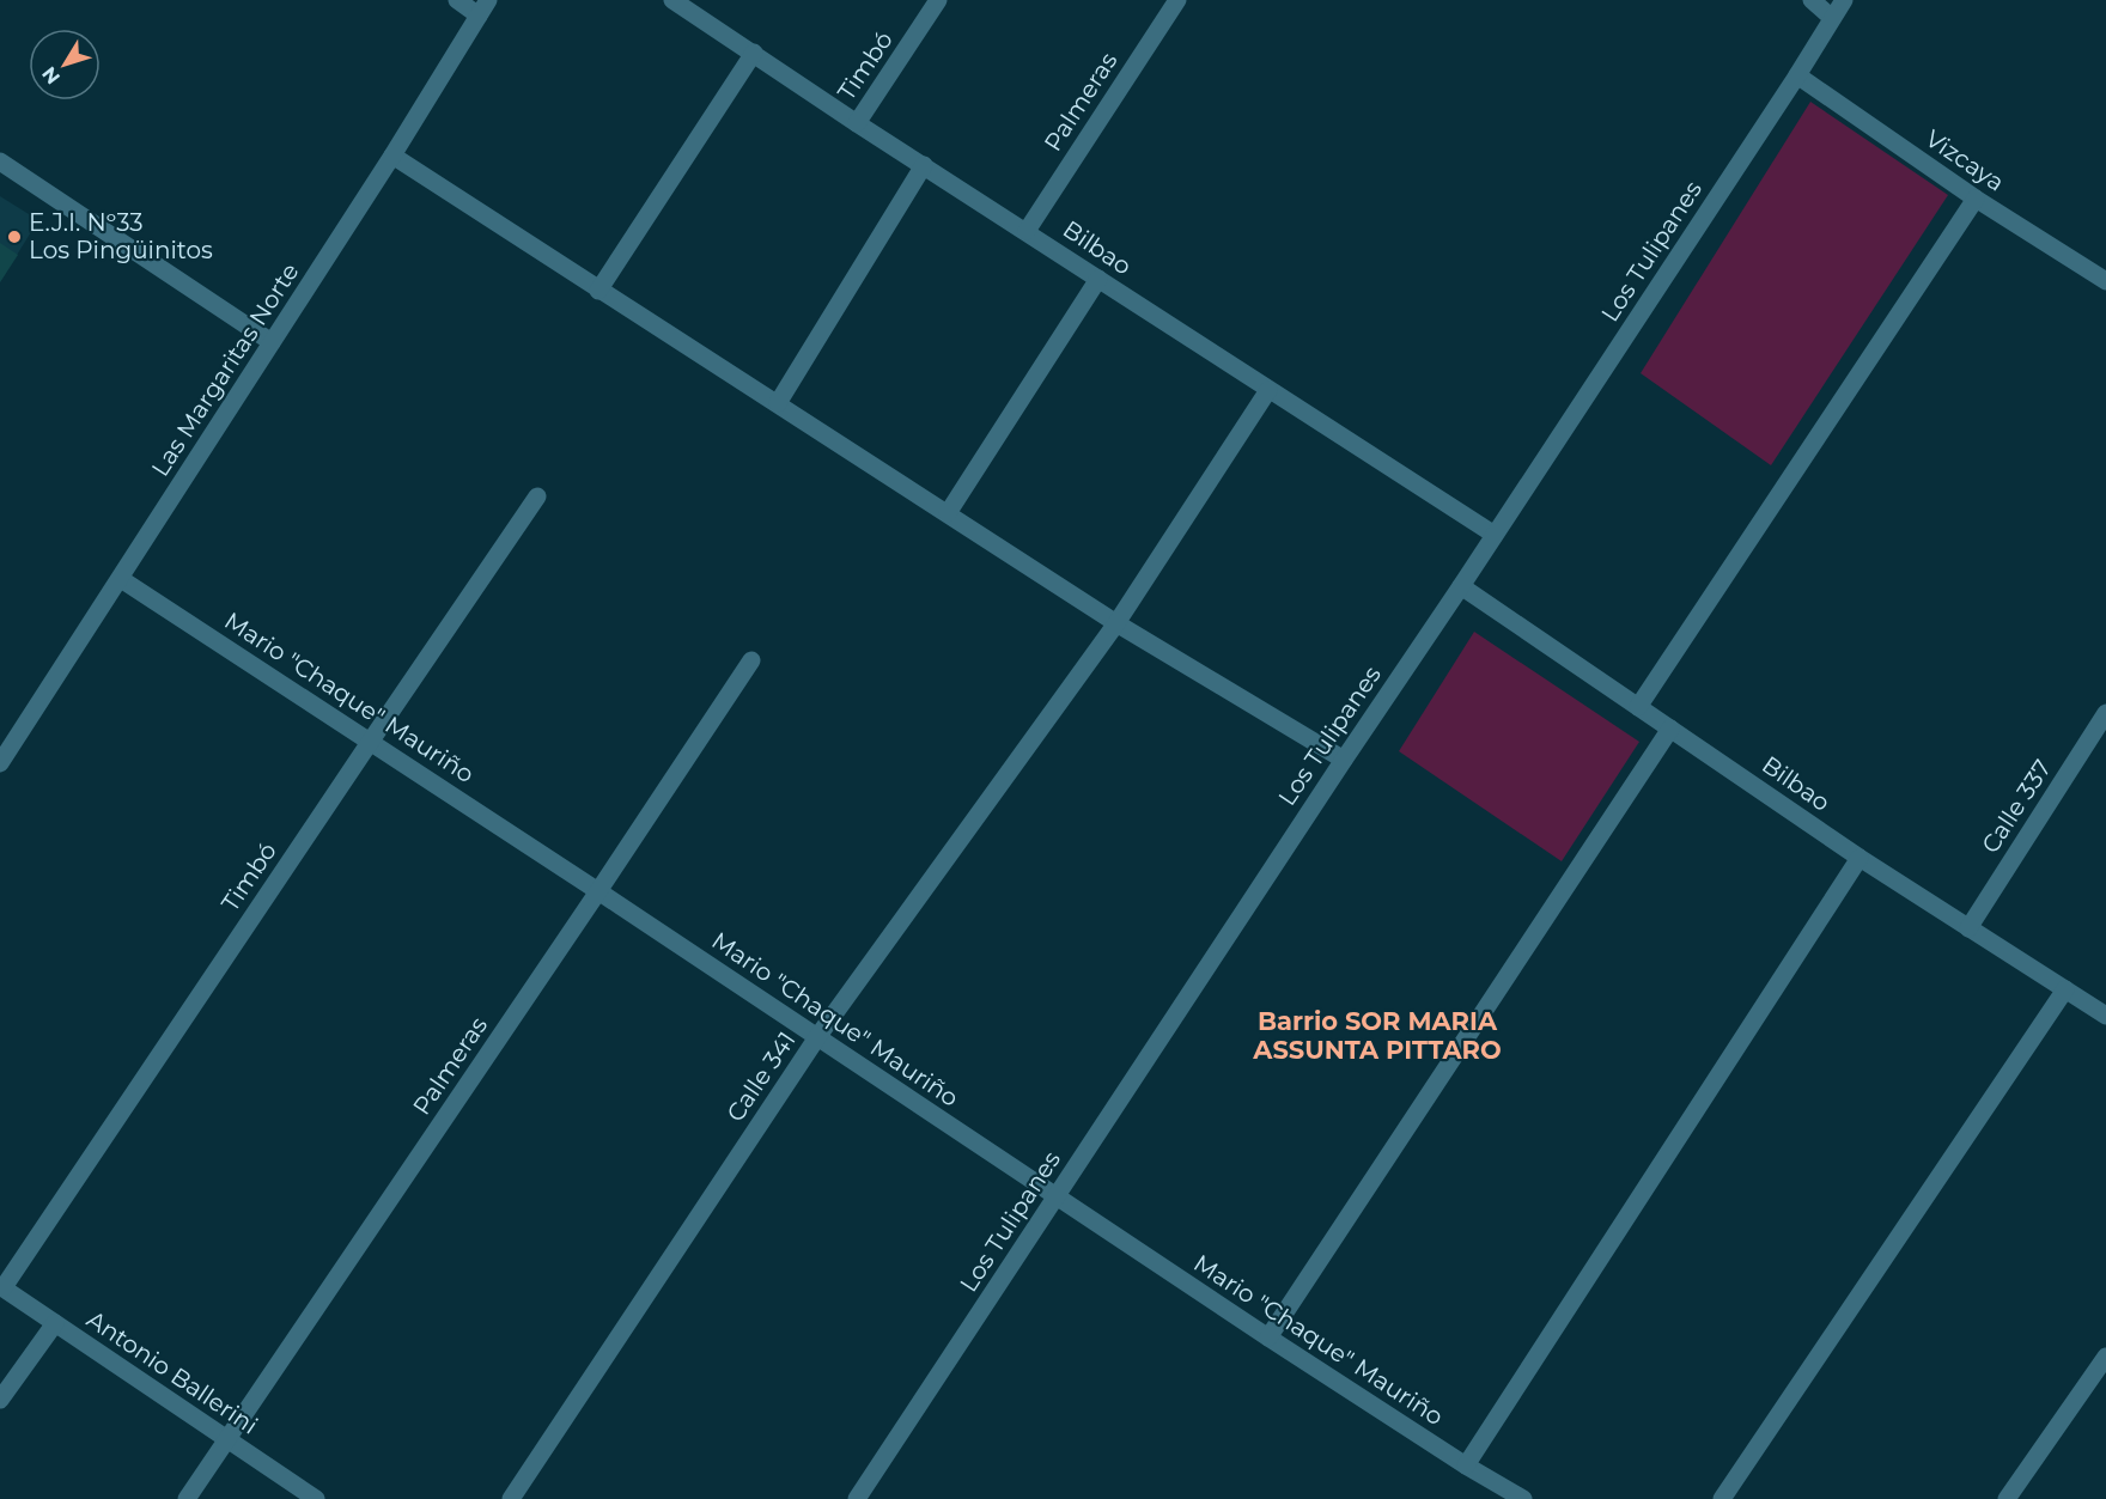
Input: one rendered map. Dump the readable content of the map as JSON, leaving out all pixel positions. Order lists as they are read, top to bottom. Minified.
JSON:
{"streets":{"street":["Timbó","Palmeras","Vizcaya","Bilbao","Los Tulipanes","Las Margaritas Norte","Mario \"Chaque\" Mauriño","Calle 337","Calle 341","Antonio Ballerini"]},"crossings":[["Timbó","Bilbao"],["Timbó","Mario \"Chaque\" Mauriño"],["Timbó","Antonio Ballerini"],["Palmeras","Bilbao"],["Palmeras","Mario \"Chaque\" Mauriño"],["Palmeras","Antonio Ballerini"],["Vizcaya","Los Tulipanes"],["Bilbao","Los Tulipanes"],["Bilbao","Calle 337"],["Bilbao","Calle 341"],["Los Tulipanes","Mario \"Chaque\" Mauriño"],["Las Margaritas Norte","Mario \"Chaque\" Mauriño"],["Mario \"Chaque\" Mauriño","Calle 341"]],"districts":["Barrio SOR MARIA ASSUNTA PITTARO"],"places":["E.J.I. Nº33 Los Pingüinitos"],"north":"bottom left"}
